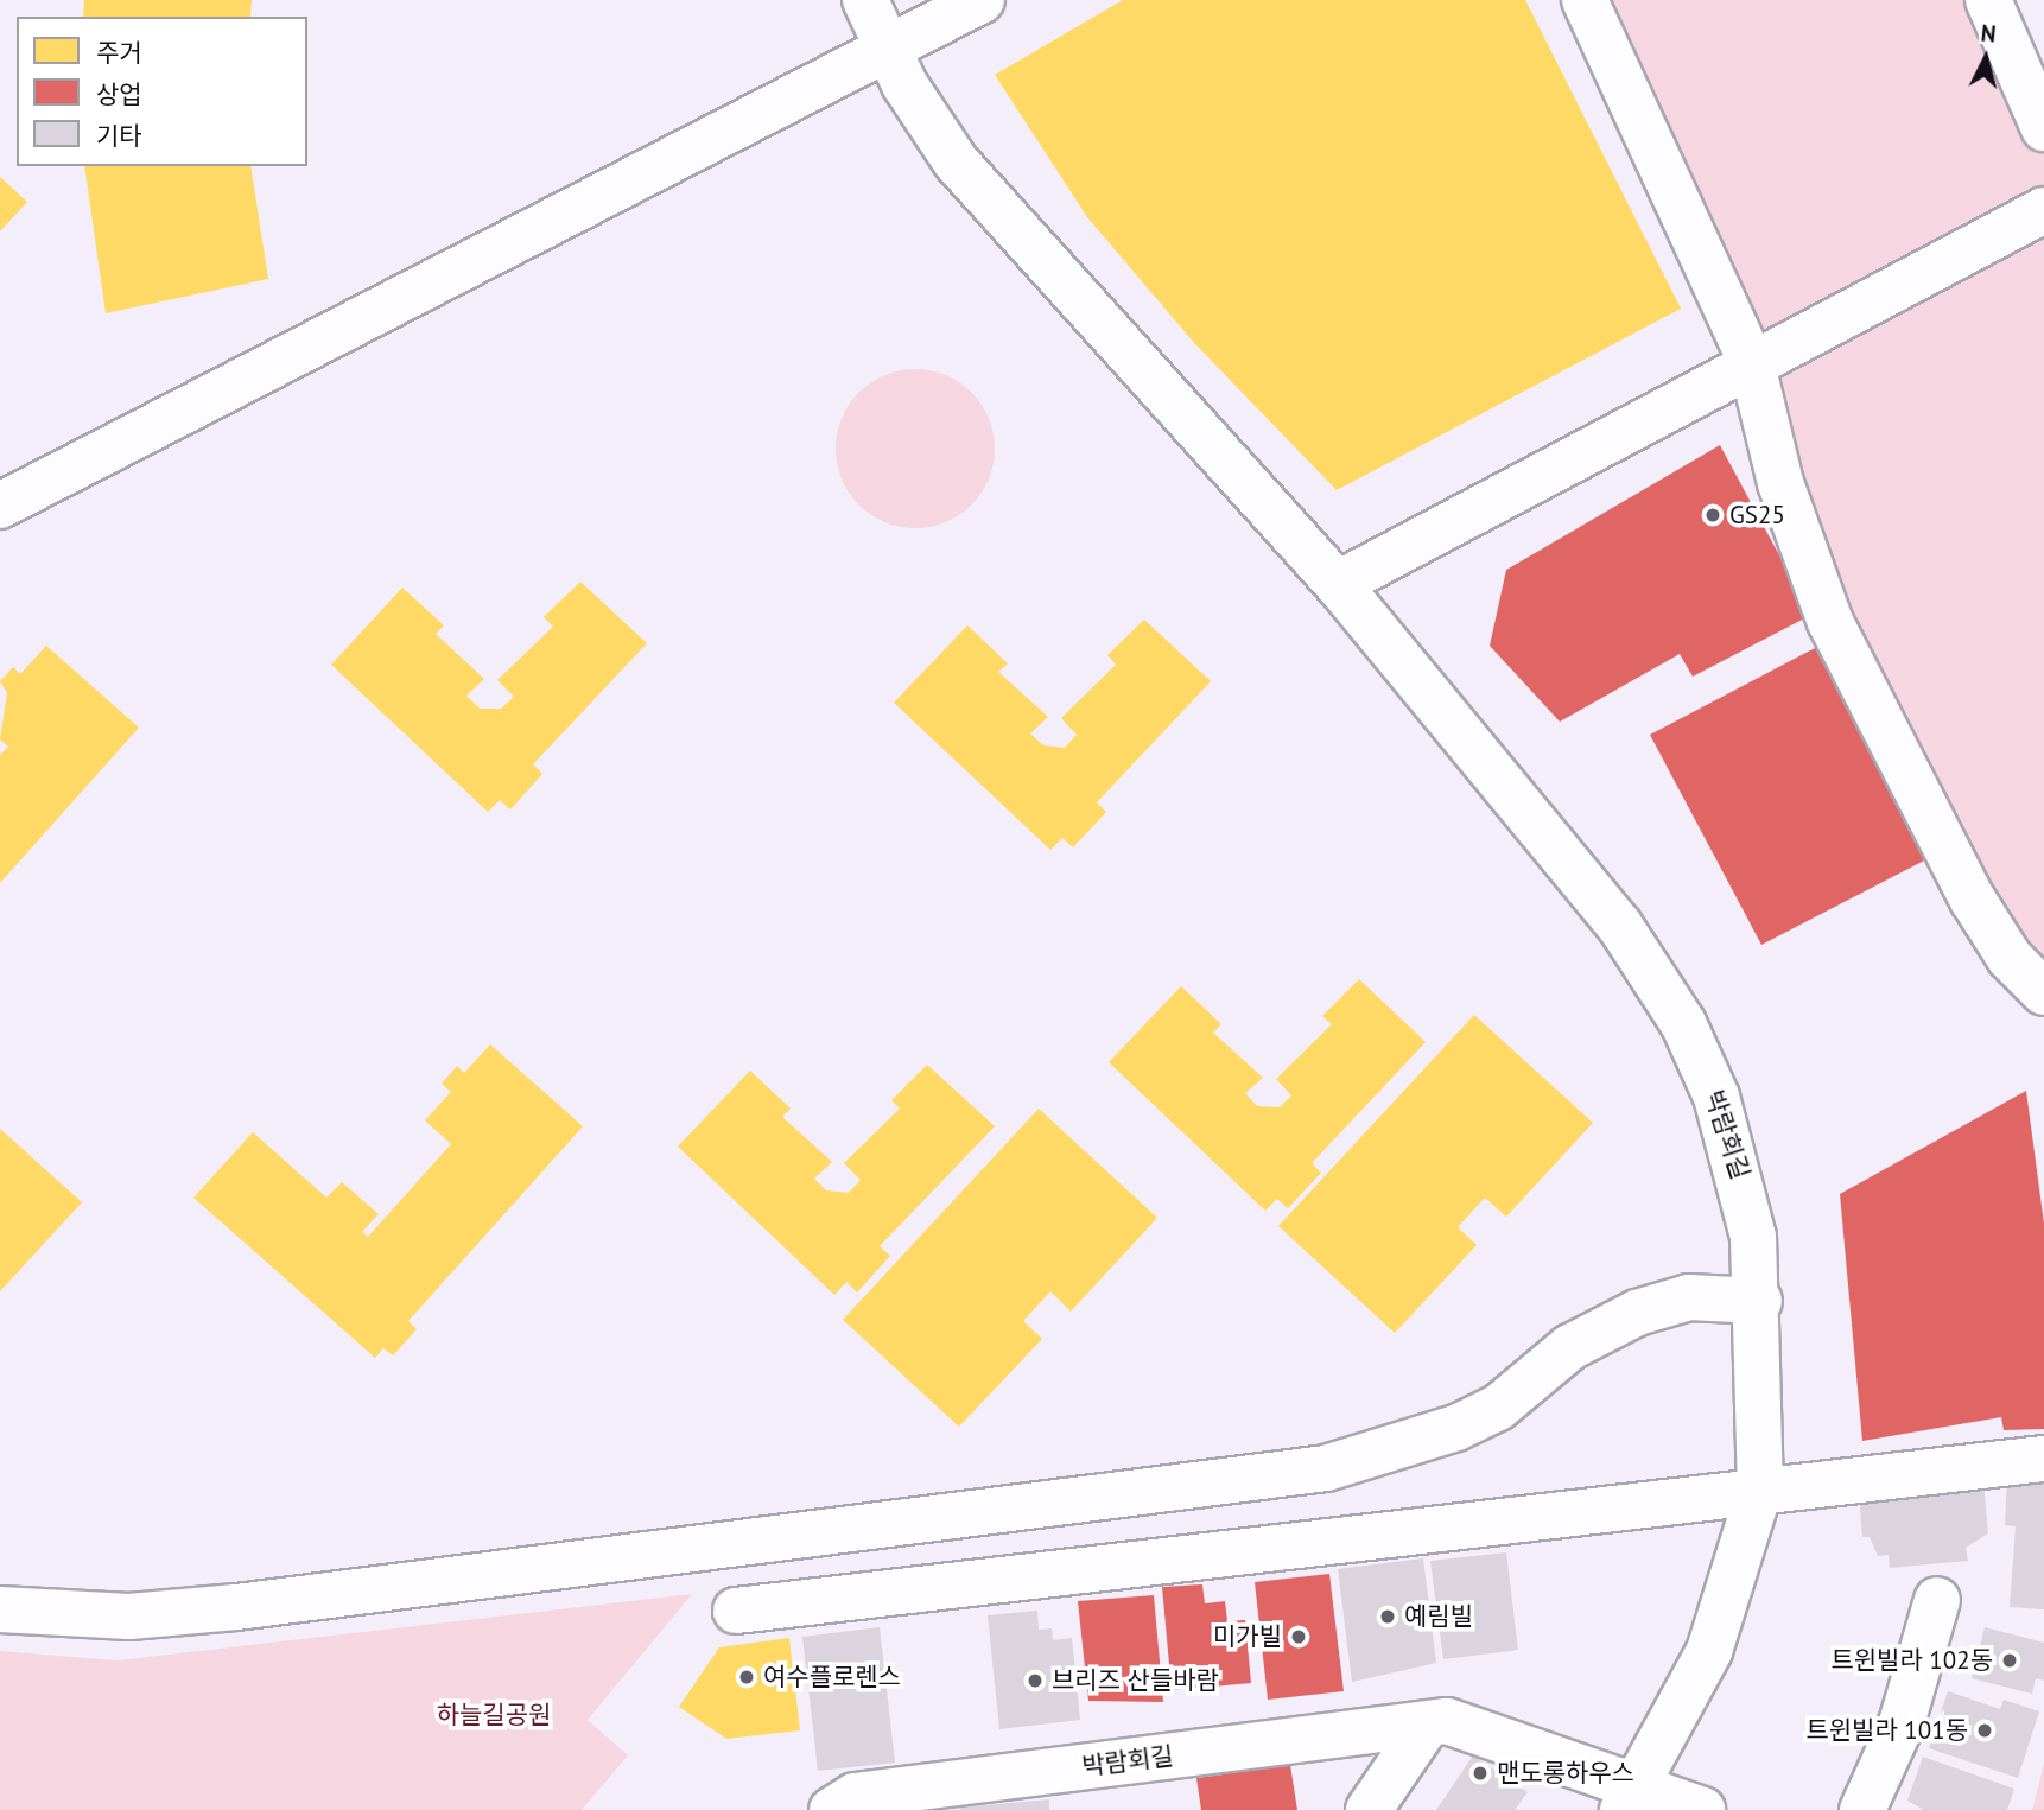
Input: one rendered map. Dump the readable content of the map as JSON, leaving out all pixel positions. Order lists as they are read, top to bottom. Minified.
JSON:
{"streets":{"street":["박람회길"]},"parks":["하늘길공원"],"places":["GS25","예림빌","미가빌","트윈빌라 102동","여수플로렌스","브리즈 산들바람","트윈빌라 101동","맨도롱하우스"],"legend":["주거","상업","기타"],"north":"top"}
